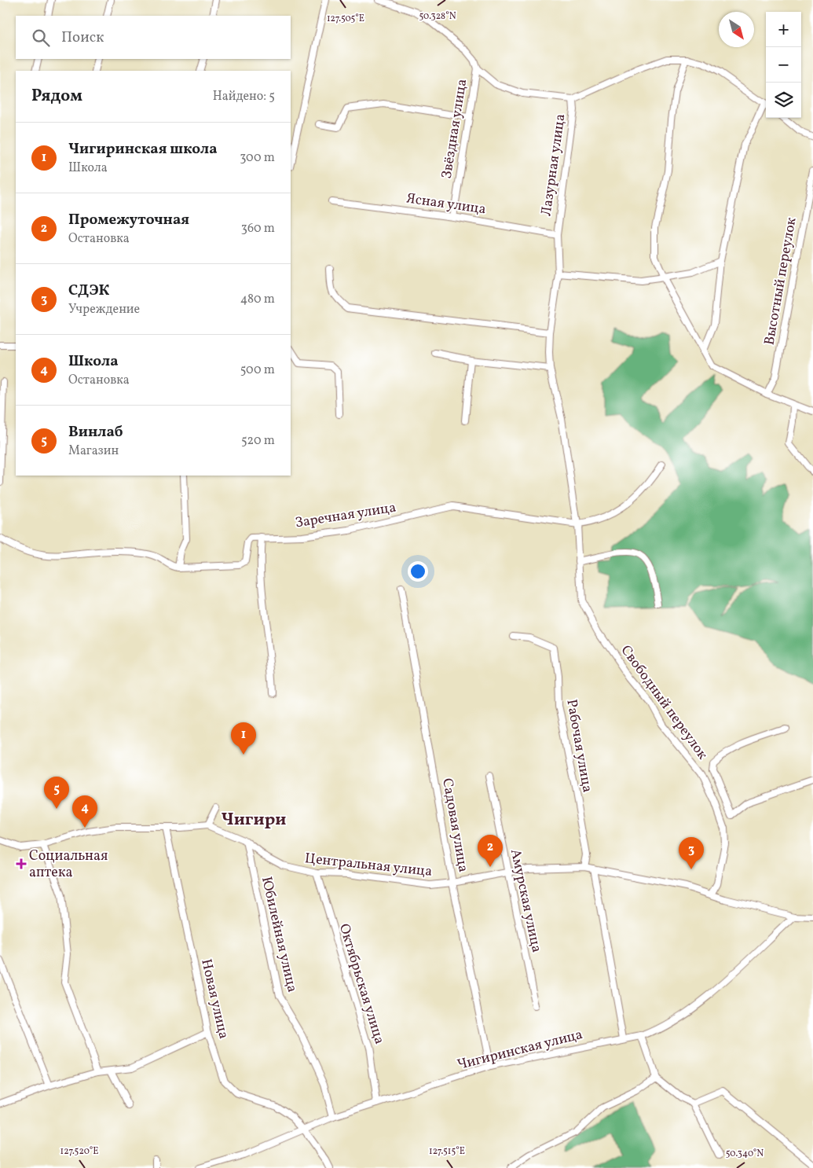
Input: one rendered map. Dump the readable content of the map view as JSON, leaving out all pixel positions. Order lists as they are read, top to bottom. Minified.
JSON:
{"streets":{"street":["Звёздная улица","Лазурная улица","Ясная улица","Высотный переулок","Заречная улица","Свободный переулок","Рабочая улица","Садовая улица","Центральная улица","Амурская улица","Юбилейная улица","Октябрьская улица","Новая улица","Чигиринская улица"]},"crossings":[["Звёздная улица","Ясная улица"],["Лазурная улица","Ясная улица"],["Заречная улица","Свободный переулок"],["Свободный переулок","Центральная улица"],["Рабочая улица","Центральная улица"],["Садовая улица","Центральная улица"],["Садовая улица","Чигиринская улица"],["Центральная улица","Амурская улица"],["Центральная улица","Юбилейная улица"],["Центральная улица","Октябрьская улица"],["Центральная улица","Новая улица"],["Центральная улица","Чигиринская улица"],["Юбилейная улица","Чигиринская улица"],["Октябрьская улица","Чигиринская улица"],["Новая улица","Чигиринская улица"]],"districts":["Чигири"],"places":{"health":["Социальная аптека"]},"north":"bottom right","page":{"map_buttons":["+","−"],"search":"Поиск","heading":["Рядом","Найдено: 5"],"list":[{"mark":"1","name":"Чигиринская школа","note":"Школа","value":"300 m"},{"mark":"2","name":"Промежуточная","note":"Остановка","value":"360 m"},{"mark":"3","name":"СДЭК","note":"Учреждение","value":"480 m"},{"mark":"4","name":"Школа","note":"Остановка","value":"500 m"},{"mark":"5","name":"Винлаб","note":"Магазин","value":"520 m"}],"pins":["1","5","4","2","3"]},"coordinates":["50.328°N","127.505°E","127.520°E","127.515°E","50.340°N"]}
